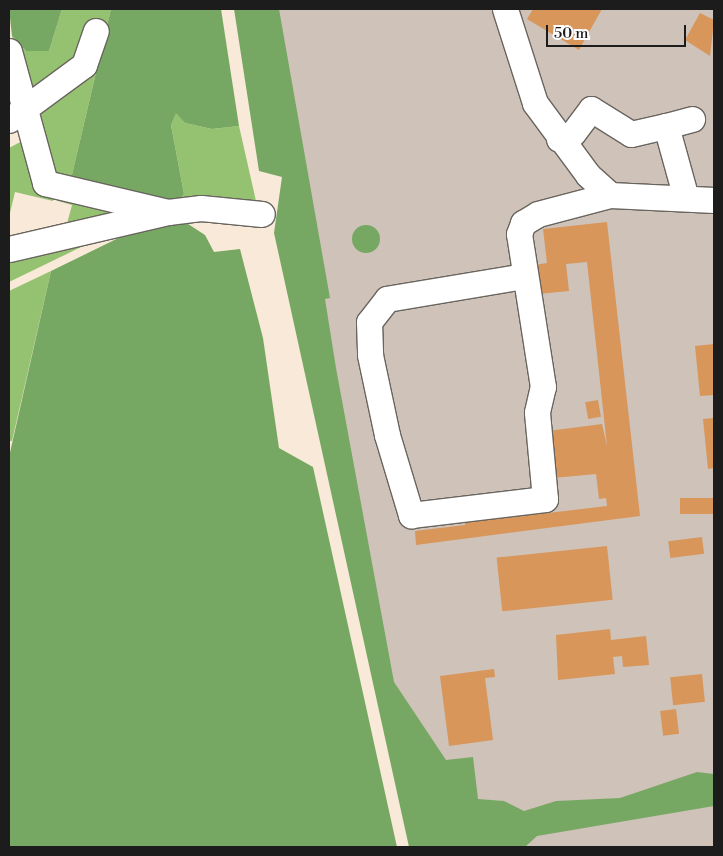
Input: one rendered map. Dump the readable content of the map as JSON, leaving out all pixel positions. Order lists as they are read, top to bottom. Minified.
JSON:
{"scale_bar":"50 m"}
